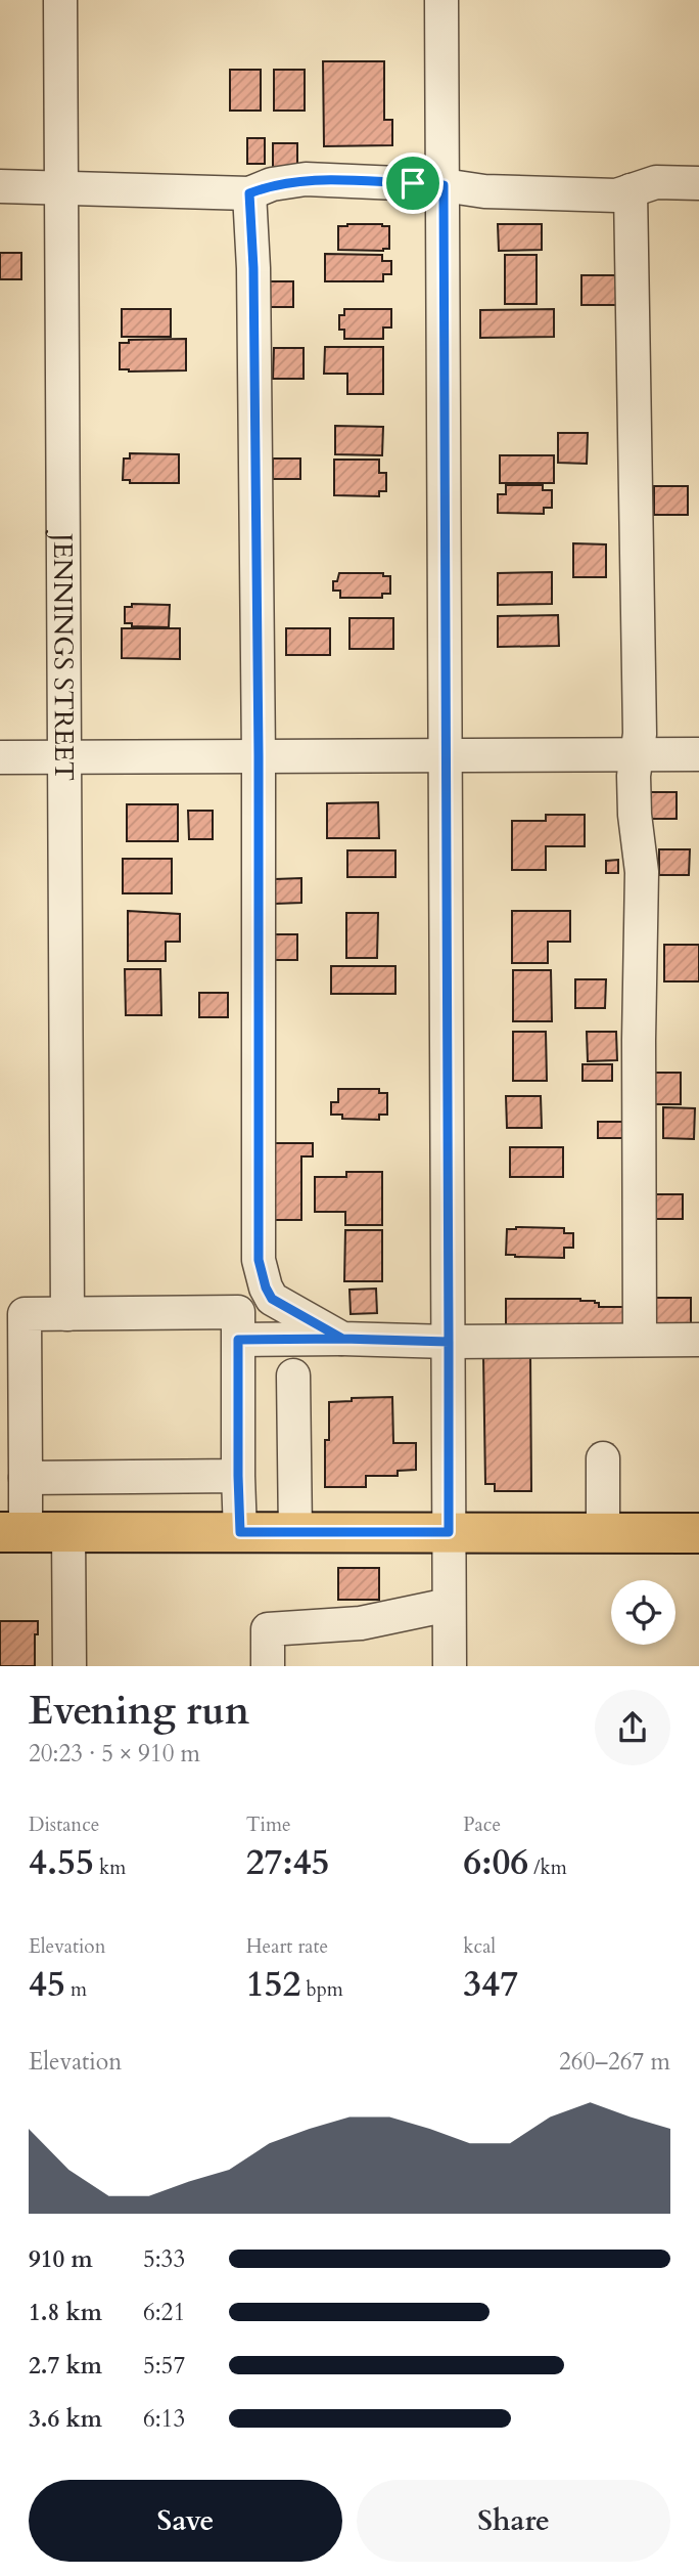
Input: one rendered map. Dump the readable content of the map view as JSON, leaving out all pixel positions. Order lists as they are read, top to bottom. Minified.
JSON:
{"streets":{"street":["JENNINGS STREET"]},"page":{"heading":["Evening run","20:23 · 5 × 910 m"],"stats":[["Distance","4.55 km"],["Time","27:45"],["Pace","6:06 /km"],["Elevation","45 m"],["Heart rate","152 bpm"],["kcal","347"]],"chart":["Elevation","260–267 m"],"list":[{"name":"910 m","note":"5:33"},{"name":"1.8 km","note":"6:21"},{"name":"2.7 km","note":"5:57"},{"name":"3.6 km","note":"6:13"}],"buttons":["Save","Share"]}}
